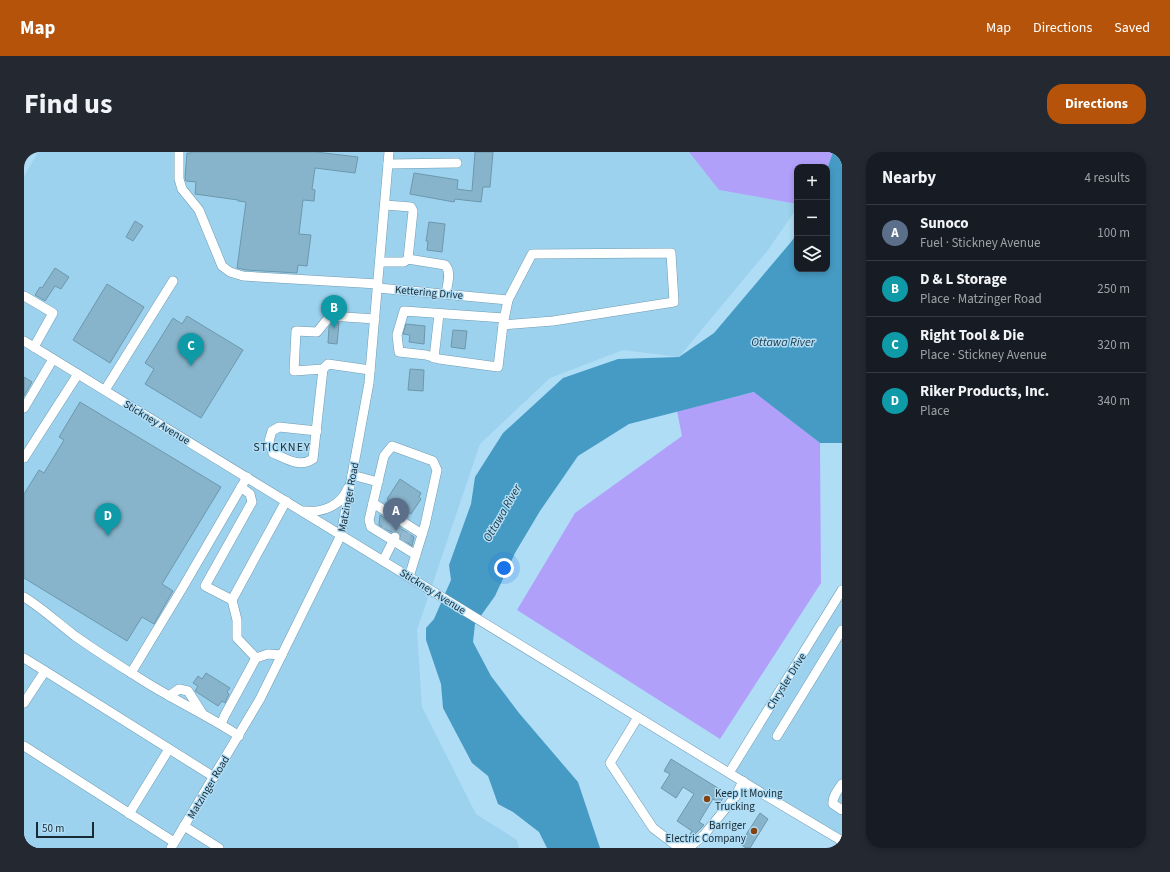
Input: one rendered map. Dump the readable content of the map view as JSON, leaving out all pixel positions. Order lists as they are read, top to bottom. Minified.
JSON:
{"streets":{"street":["Kettering Drive","Stickney Avenue","Matzinger Road","Chrysler Drive"]},"crossings":[["Kettering Drive","Matzinger Road"],["Stickney Avenue","Matzinger Road"],["Stickney Avenue","Chrysler Drive"]],"districts":["STICKNEY"],"water":["Ottawa River"],"places":["Keep It Moving Trucking","Barriger Electric Company"],"scale_bar":"50 m","page":{"header":"Map","nav":["Map","Directions","Saved"],"title":"Find us","buttons":"Directions","heading":["Nearby","4 results"],"map_buttons":["+","−"],"list":[{"mark":"A","name":"Sunoco","note":"Fuel · Stickney Avenue","value":"100 m"},{"mark":"B","name":"D & L Storage","note":"Place · Matzinger Road","value":"250 m"},{"mark":"C","name":"Right Tool & Die","note":"Place · Stickney Avenue","value":"320 m"},{"mark":"D","name":"Riker Products, Inc.","note":"Place","value":"340 m"}],"pins":["B","C","A","D"],"scale":"50 m"}}
